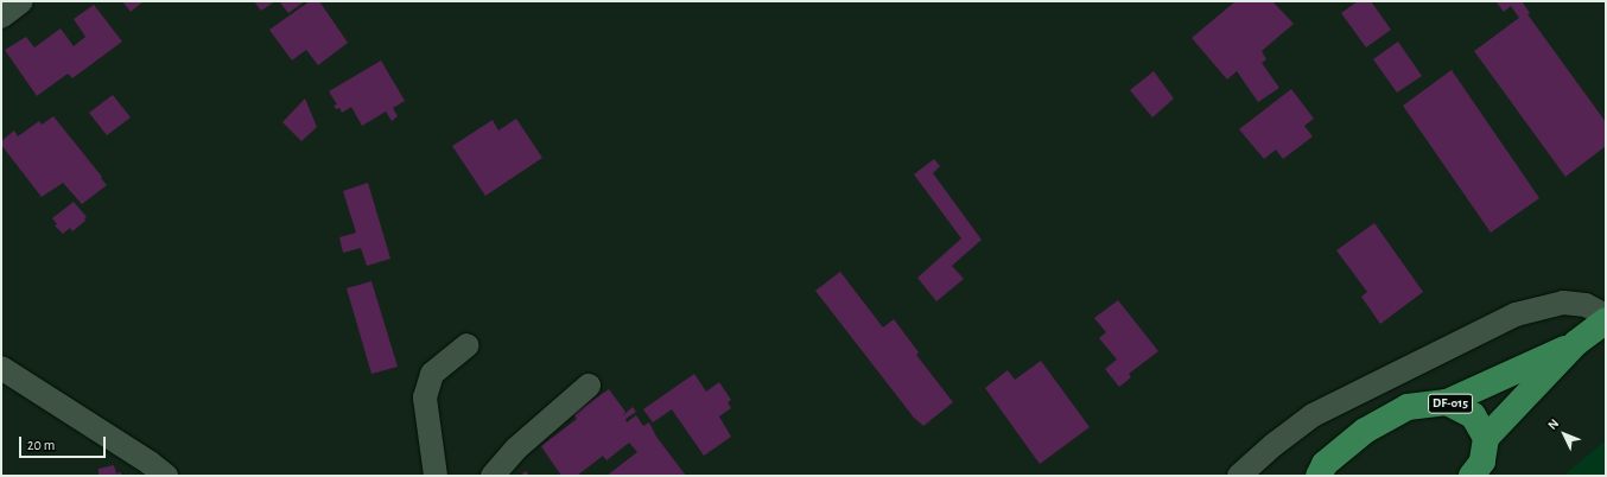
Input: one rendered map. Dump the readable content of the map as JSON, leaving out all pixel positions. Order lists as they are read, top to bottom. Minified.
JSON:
{"streets":{"main road":["DF-015"]},"scale_bar":"20 m","north":"top left"}
